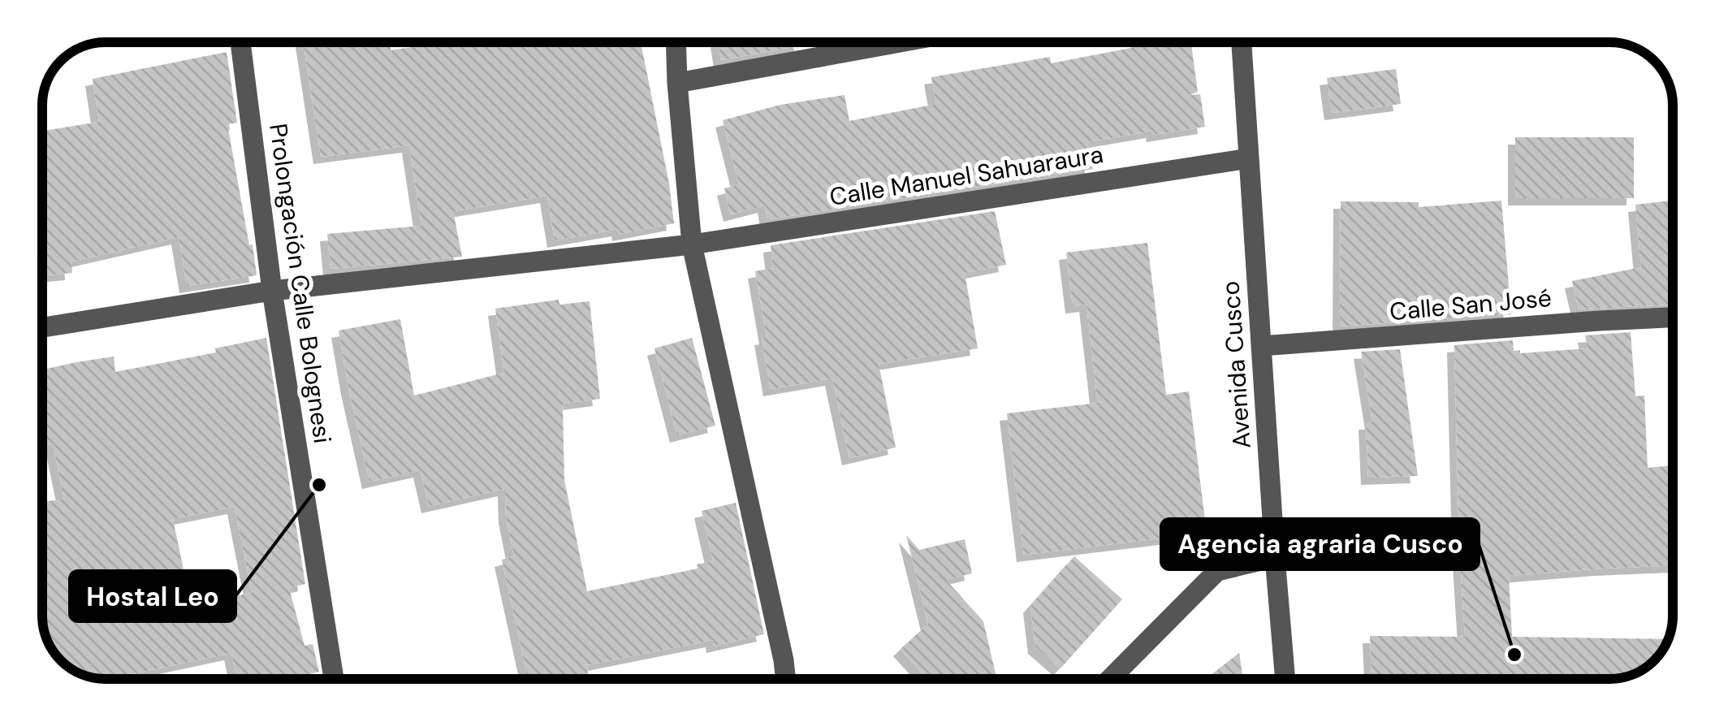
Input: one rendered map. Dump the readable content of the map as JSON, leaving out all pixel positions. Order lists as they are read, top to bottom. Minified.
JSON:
{"streets":{"street":["Calle Manuel Sahuaraura","Prolongación Calle Bolognesi","Calle San José","Avenida Cusco"]},"crossings":[["Calle Manuel Sahuaraura","Prolongación Calle Bolognesi"],["Calle Manuel Sahuaraura","Avenida Cusco"],["Calle San José","Avenida Cusco"]],"places":["Hostal Leo","Agencia agraria Cusco"]}
